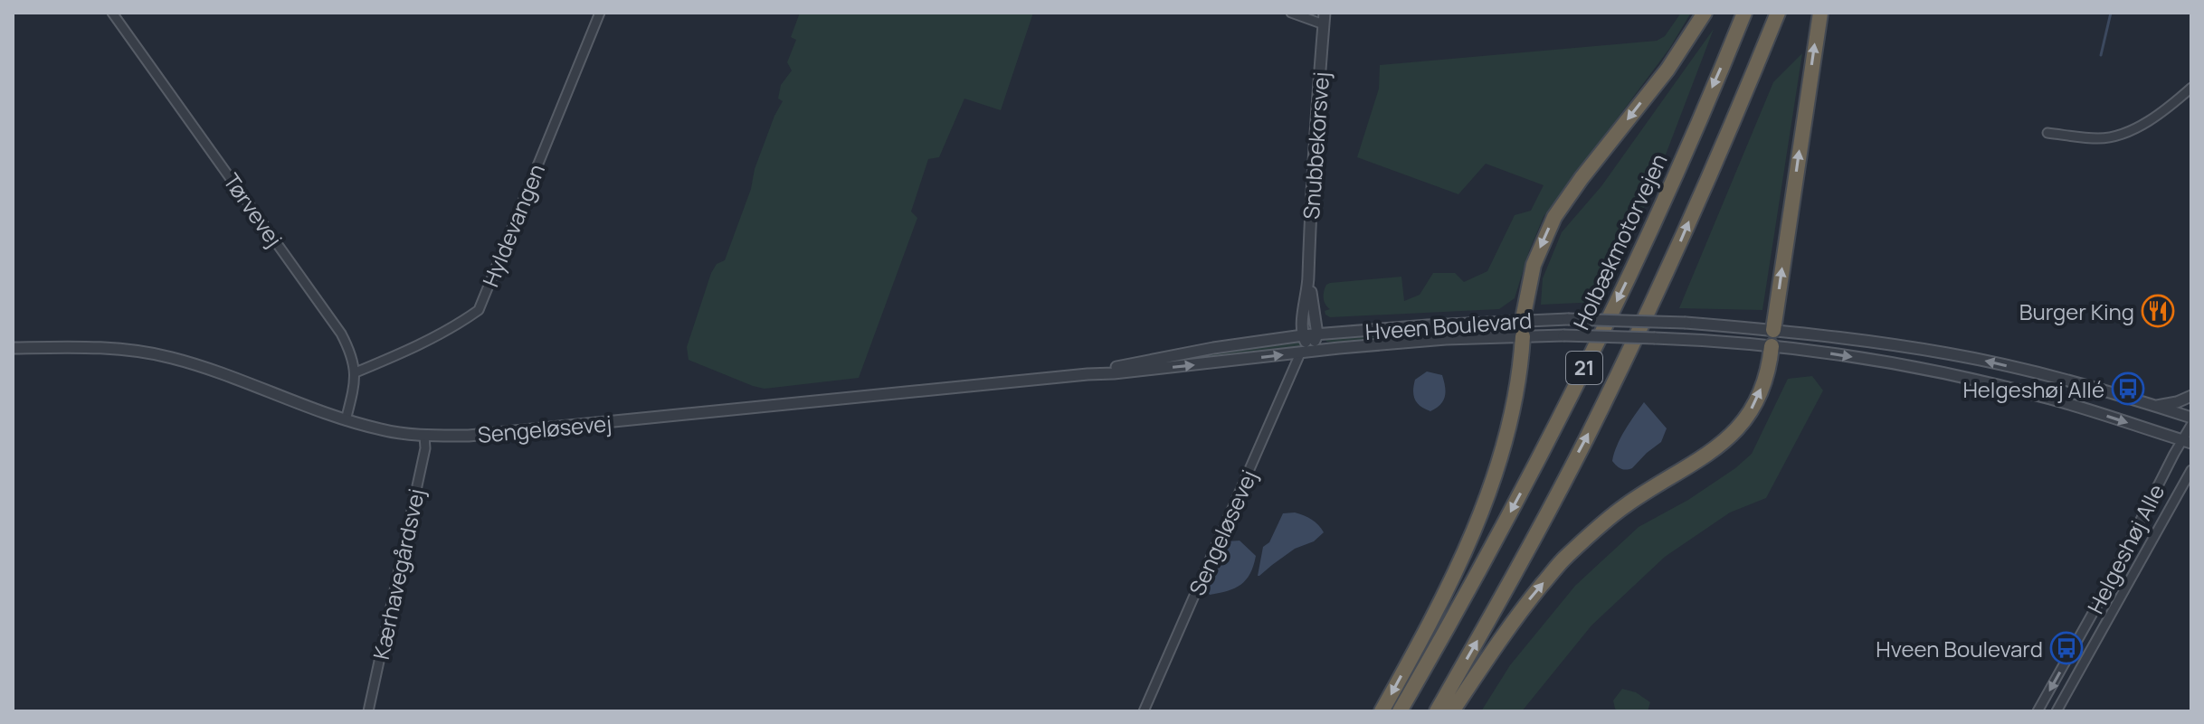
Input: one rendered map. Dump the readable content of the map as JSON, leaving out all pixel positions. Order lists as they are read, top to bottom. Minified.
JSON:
{"streets":{"highway":["Holbækmotorvejen","21"],"street":["Snubbekorsvej","Tørvevej","Hyldevangen","Hveen Boulevard","Sengeløsevej","Helgeshøj Alle","Kærhavegårdsvej"]},"crossings":[["Snubbekorsvej","Hveen Boulevard"],["Snubbekorsvej","Sengeløsevej"],["Tørvevej","Hyldevangen"],["Hveen Boulevard","Sengeløsevej"],["Hveen Boulevard","Helgeshøj Alle"],["Sengeløsevej","Kærhavegårdsvej"]],"places":{"restaurant":["Burger King"],"bus stop":["Helgeshøj Allé","Hveen Boulevard"]}}
